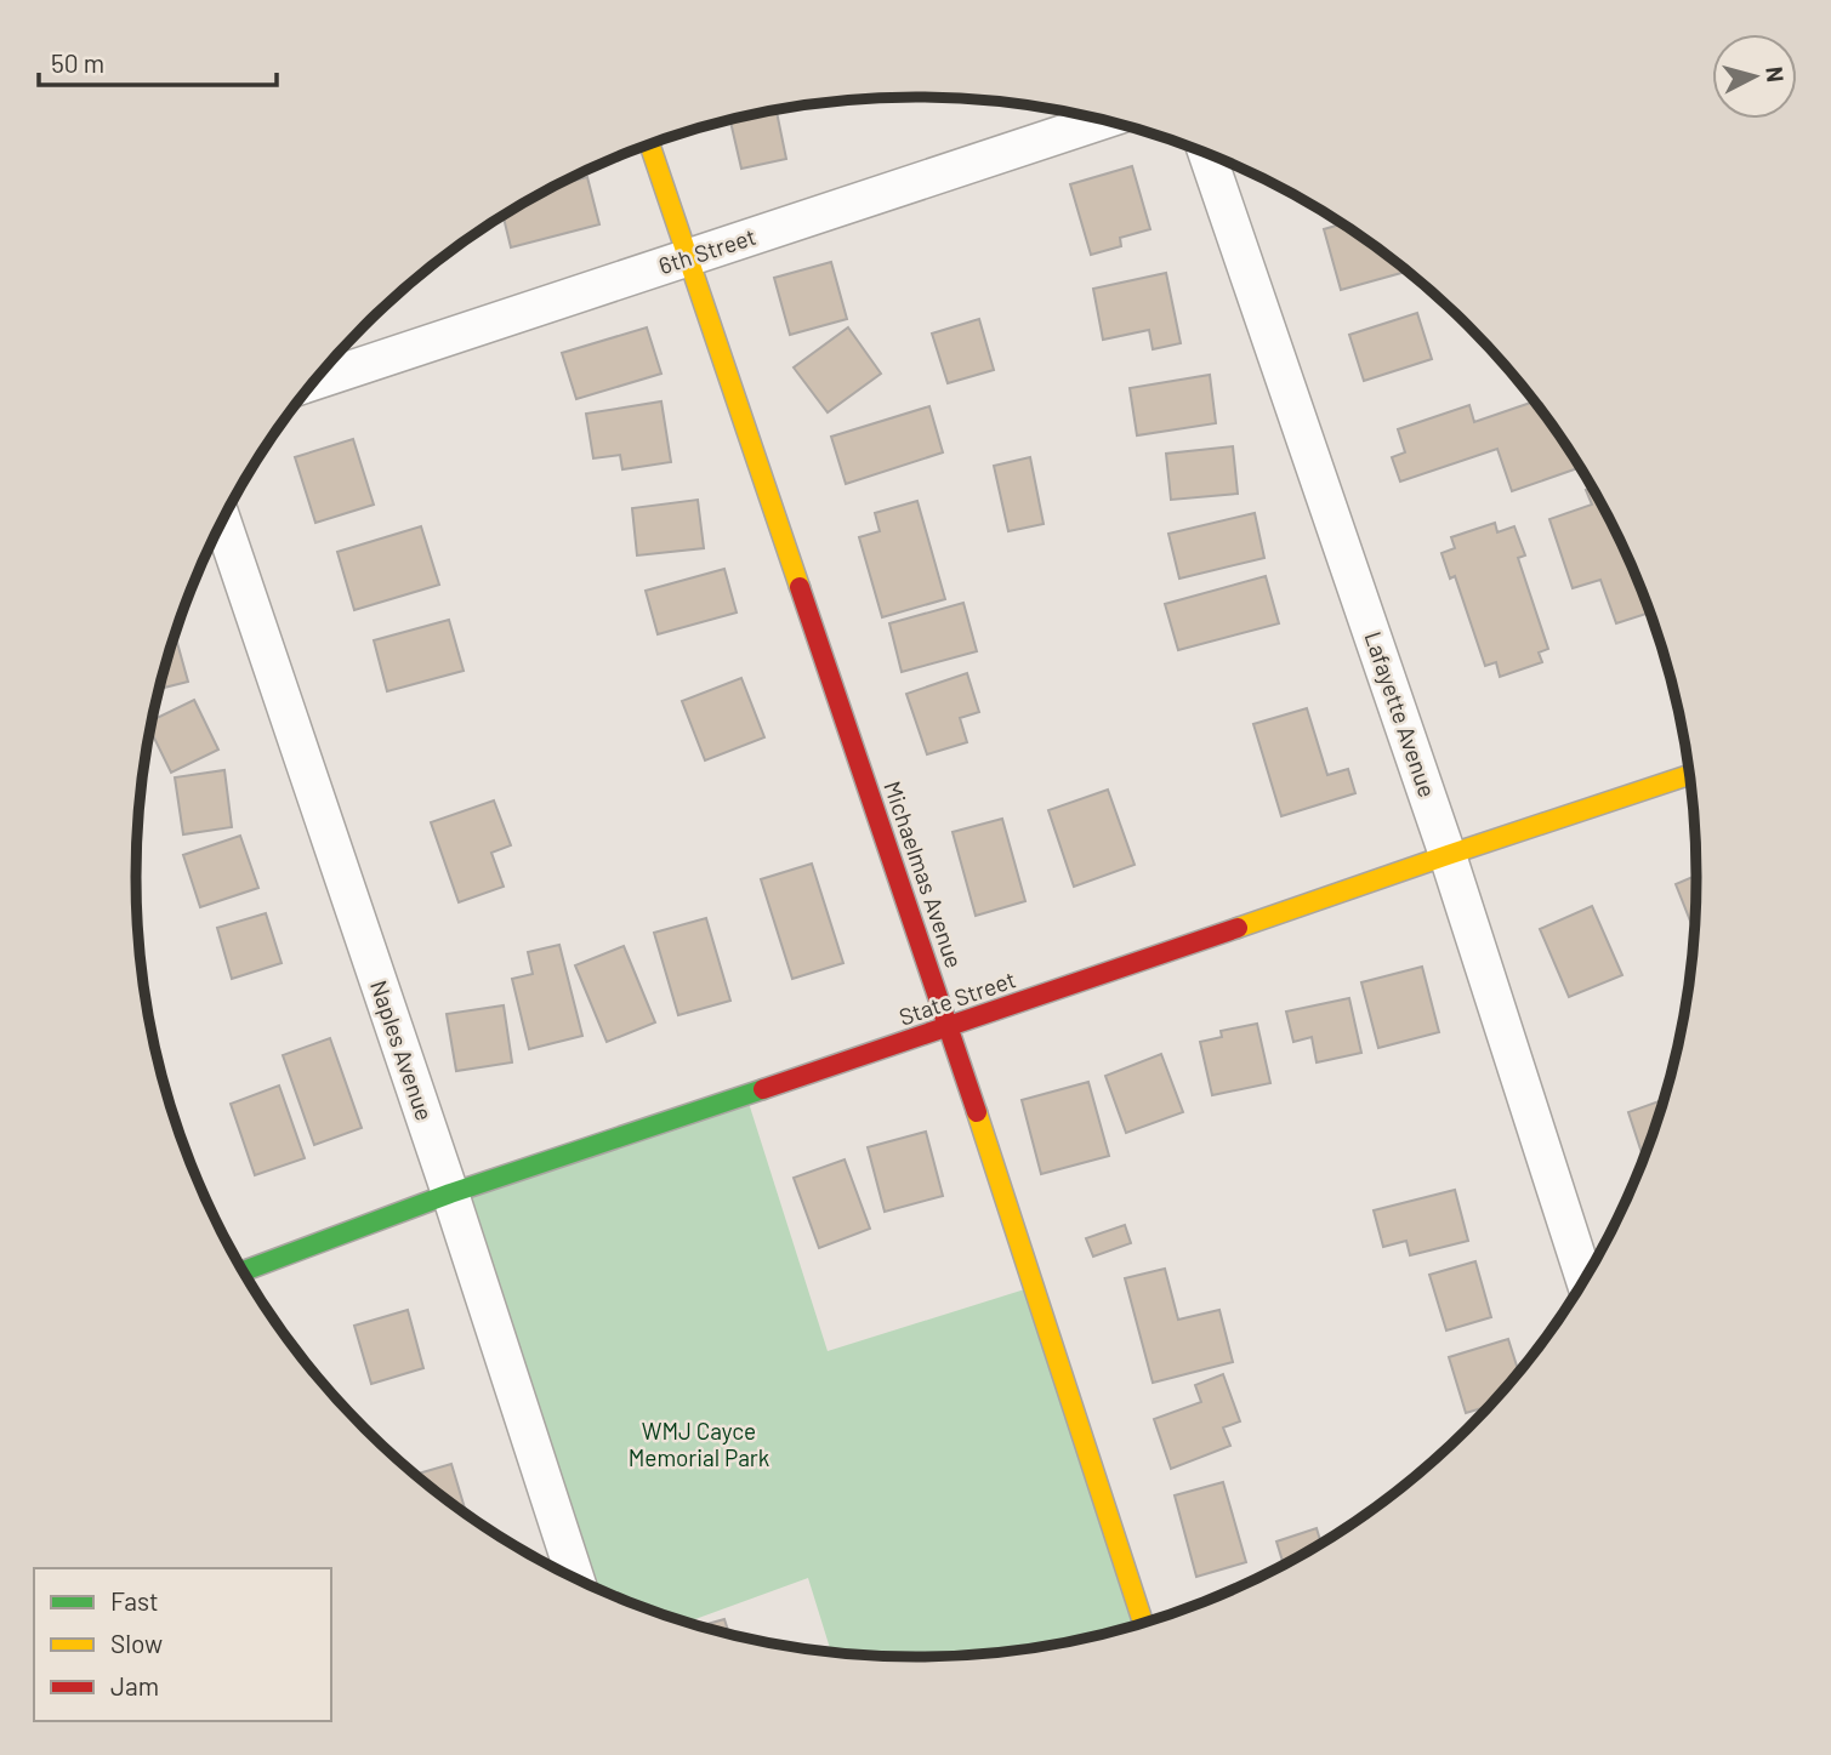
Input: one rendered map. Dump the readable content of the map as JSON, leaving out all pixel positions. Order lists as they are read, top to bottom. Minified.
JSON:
{"streets":{"street":["6th Street","Lafayette Avenue","Michaelmas Avenue","State Street","Naples Avenue"]},"crossings":[["6th Street","Michaelmas Avenue"],["Lafayette Avenue","State Street"],["Michaelmas Avenue","State Street"],["State Street","Naples Avenue"]],"parks":["WMJ Cayce Memorial Park"],"legend":["Fast","Slow","Jam"],"scale_bar":"50 m","north":"right"}
